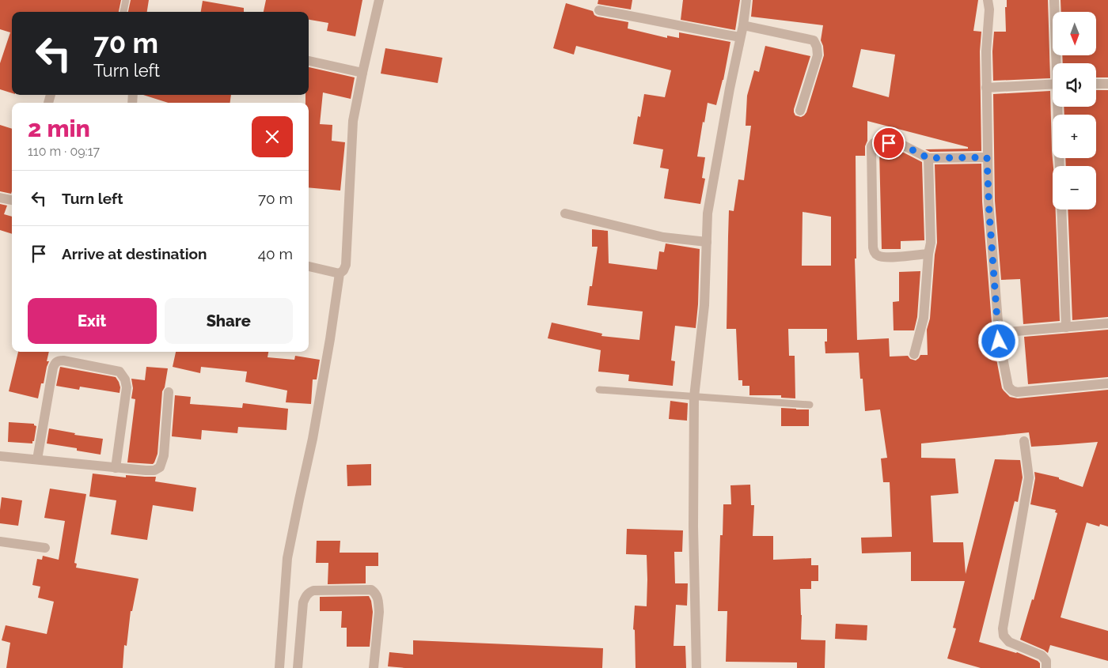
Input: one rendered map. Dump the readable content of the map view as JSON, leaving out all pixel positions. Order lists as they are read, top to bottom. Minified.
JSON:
{"north":"bottom","page":{"map_buttons":["+","−"],"turn":["70 m","Turn left"],"heading":["2 min","110 m · 09:17"],"list":[{"name":"Turn left","value":"70 m"},{"name":"Arrive at destination","value":"40 m"}],"buttons":["Exit","Share"]}}
